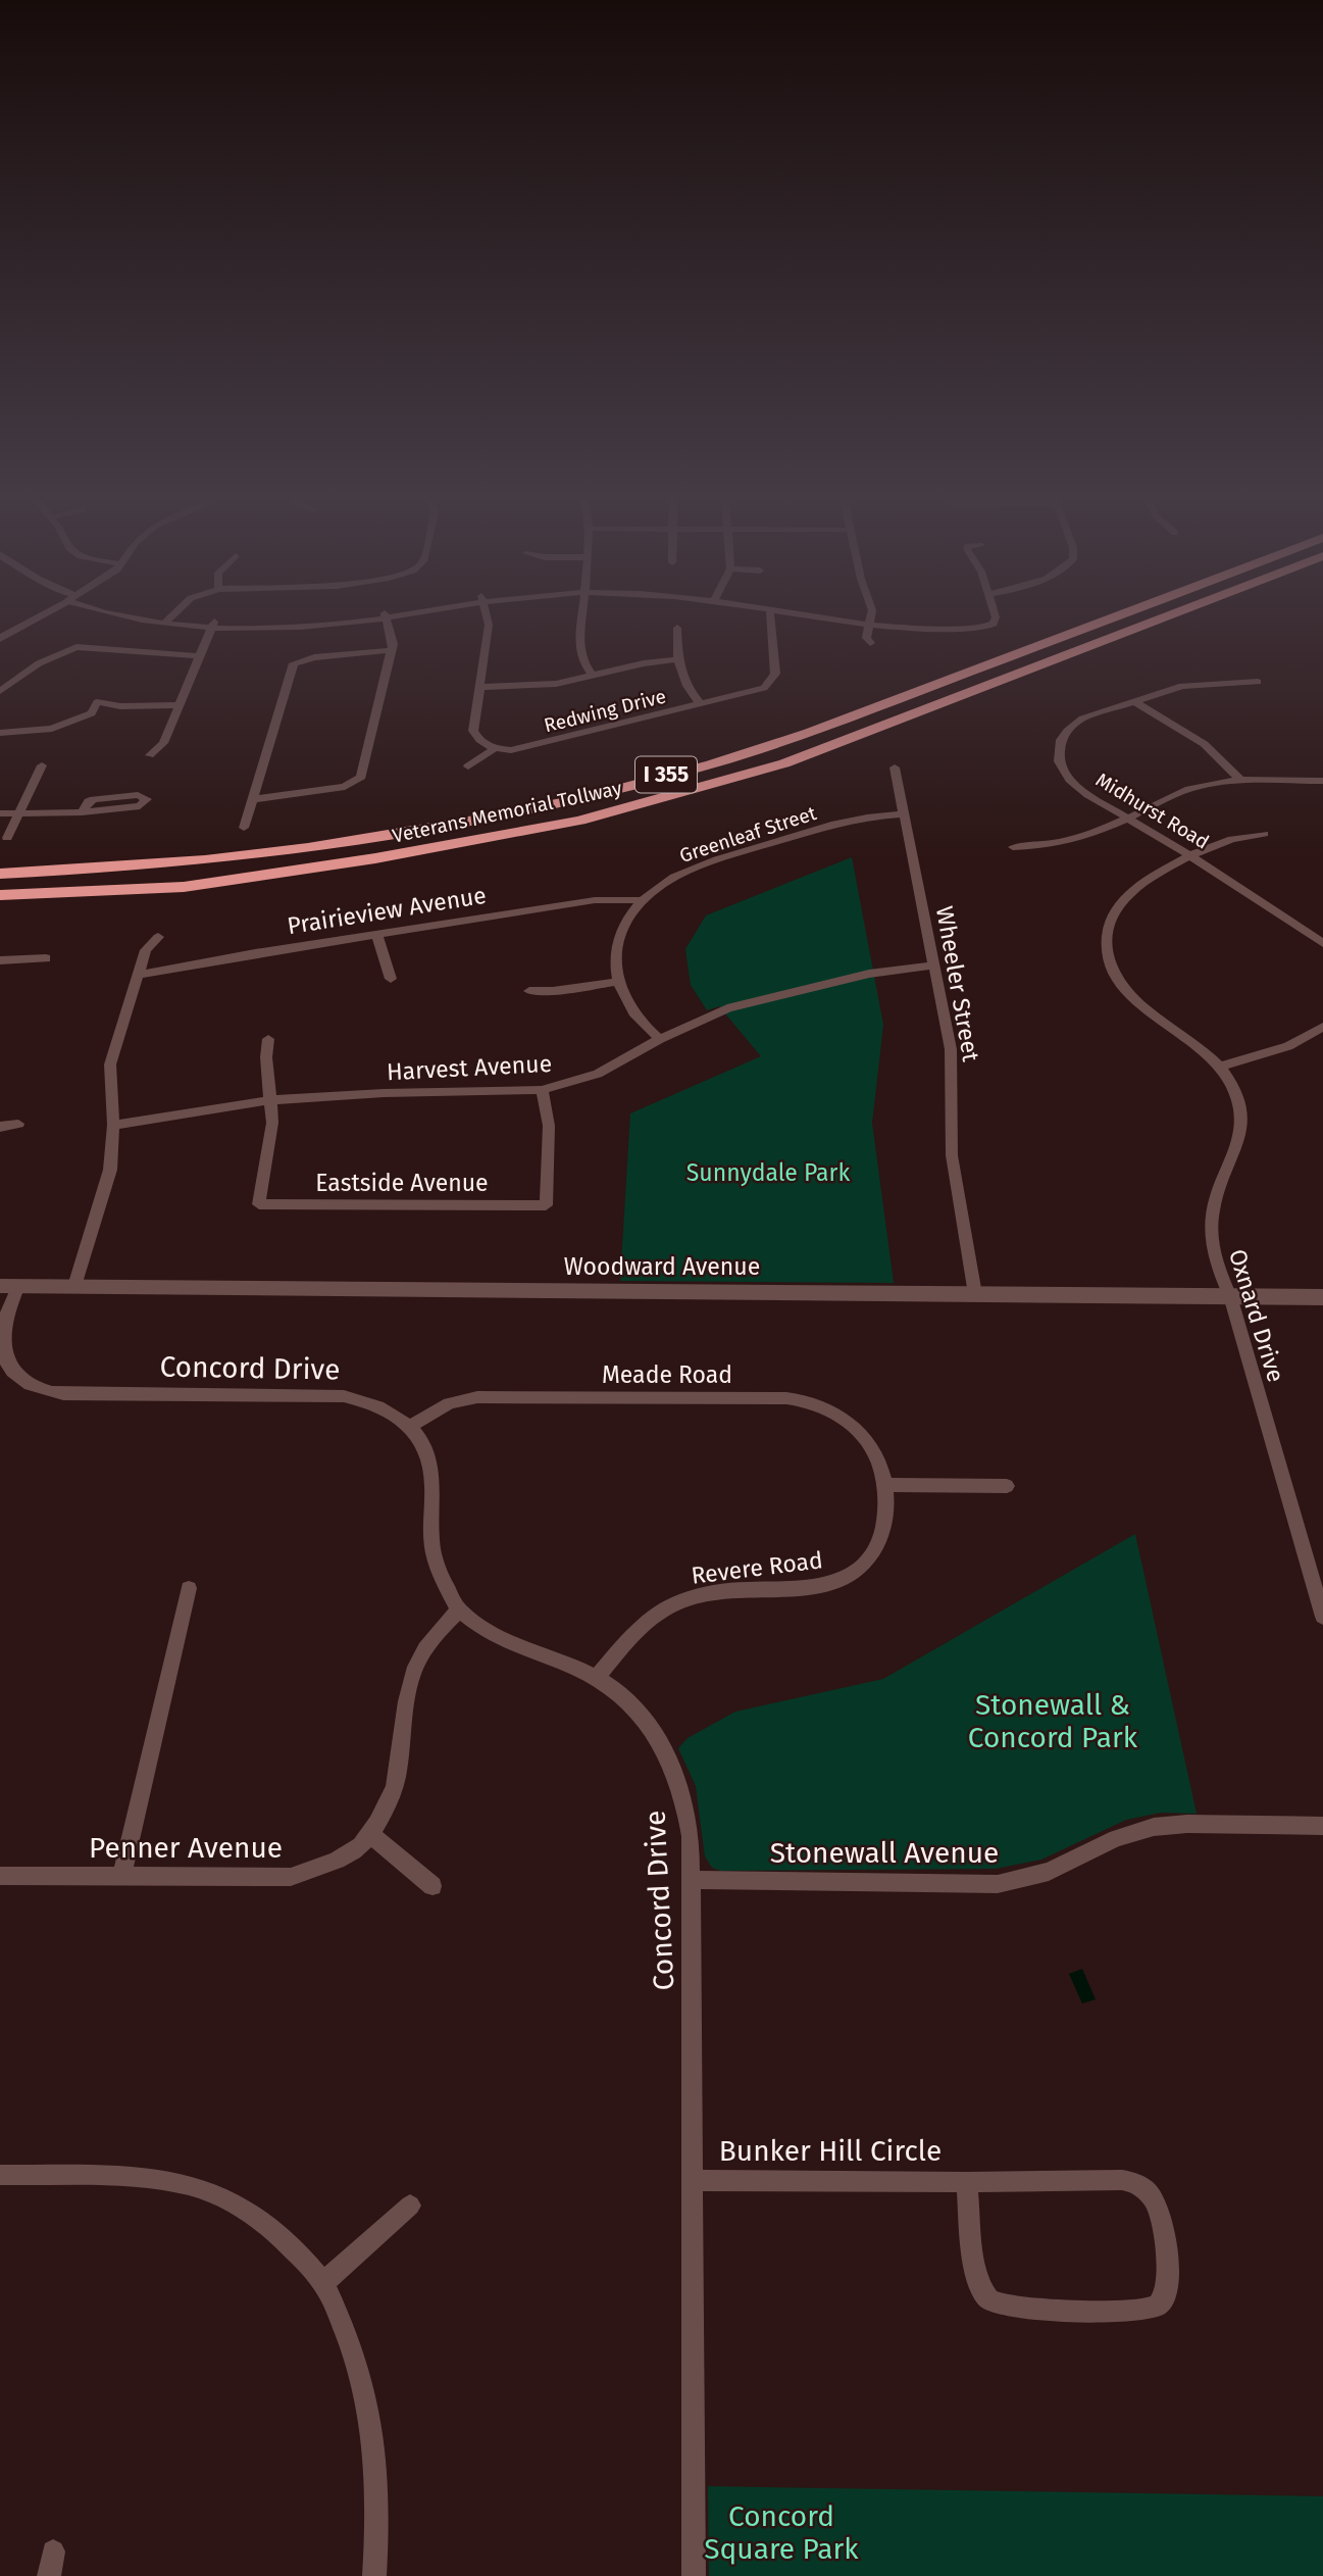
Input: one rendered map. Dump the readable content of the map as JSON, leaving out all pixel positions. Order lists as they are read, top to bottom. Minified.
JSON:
{"streets":{"highway":["I 355","Veterans Memorial Tollway"],"main road":["Woodward Avenue"],"street":["Redwing Drive","Midhurst Road","Greenleaf Street","Prairieview Avenue","Wheeler Street","Harvest Avenue","Eastside Avenue","Oxnard Drive","Concord Drive","Meade Road","Revere Road","Penner Avenue","Stonewall Avenue","Bunker Hill Circle"]},"crossings":[["Midhurst Road","Oxnard Drive"],["Greenleaf Street","Prairieview Avenue"],["Greenleaf Street","Wheeler Street"],["Greenleaf Street","Harvest Avenue"],["Wheeler Street","Harvest Avenue"],["Wheeler Street","Woodward Avenue"],["Harvest Avenue","Eastside Avenue"],["Woodward Avenue","Oxnard Drive"],["Woodward Avenue","Concord Drive"],["Concord Drive","Meade Road"],["Concord Drive","Revere Road"],["Concord Drive","Penner Avenue"],["Concord Drive","Stonewall Avenue"],["Concord Drive","Bunker Hill Circle"],["Meade Road","Revere Road"]],"parks":["Sunnydale Park","Stonewall & Concord Park","Concord Square Park"]}
